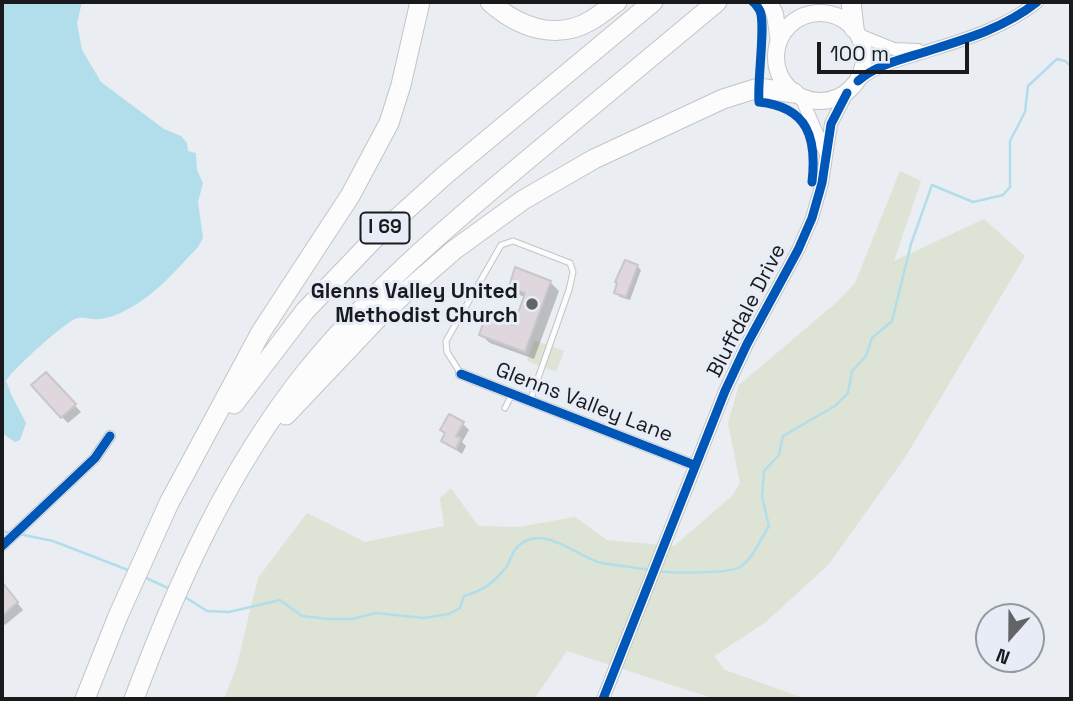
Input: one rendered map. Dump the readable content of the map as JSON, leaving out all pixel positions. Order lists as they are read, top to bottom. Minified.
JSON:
{"streets":{"highway":["I 69"],"street":["Bluffdale Drive","Glenns Valley Lane"]},"crossings":[["Bluffdale Drive","Glenns Valley Lane"]],"places":["Glenns Valley United Methodist Church"],"scale_bar":"100 m","north":"bottom"}
